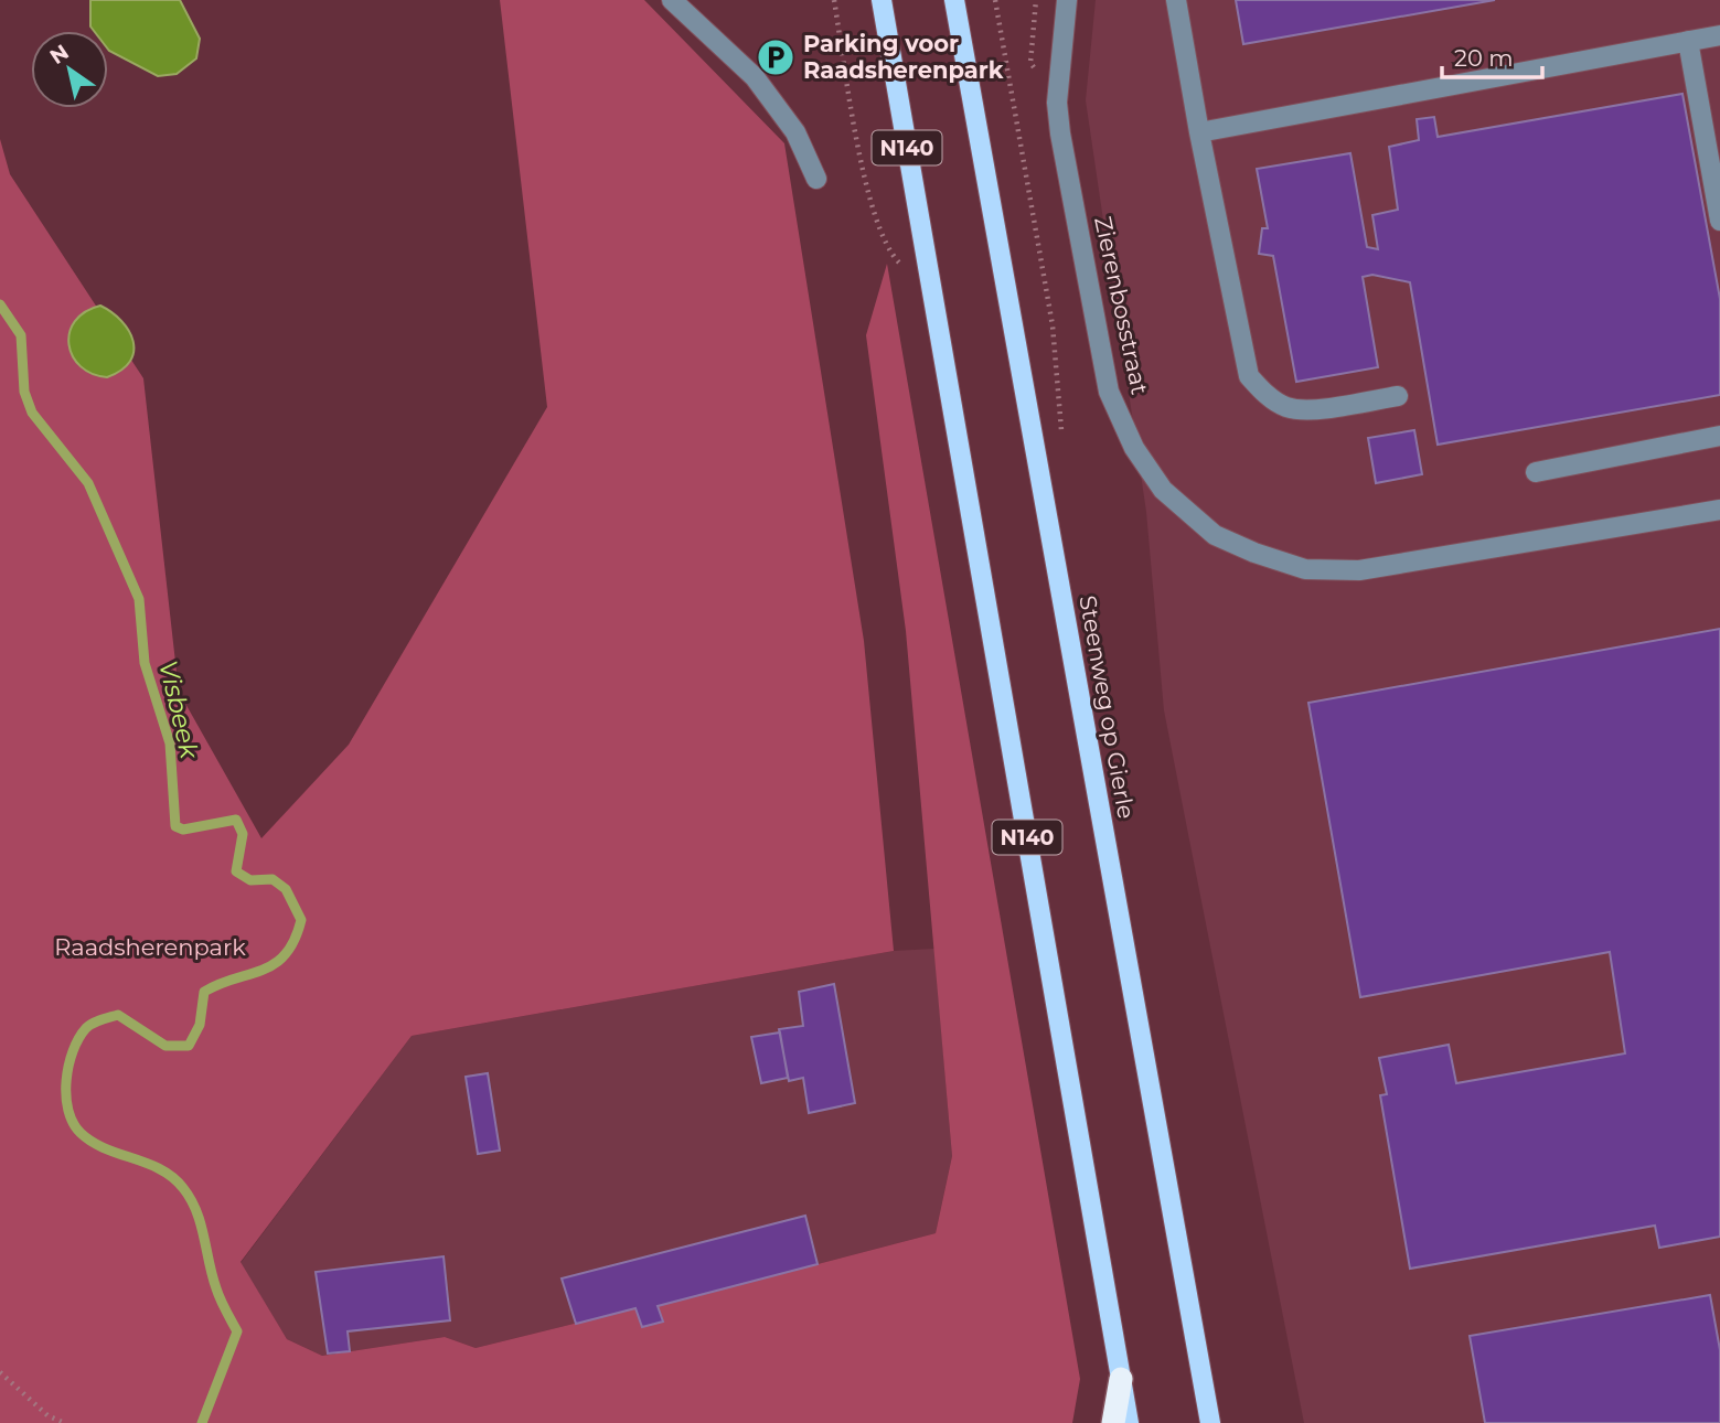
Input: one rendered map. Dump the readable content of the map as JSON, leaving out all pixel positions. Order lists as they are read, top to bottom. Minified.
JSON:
{"streets":{"main road":["N140","Steenweg op Gierle"],"street":["Zierenbosstraat"]},"water":["Visbeek"],"parks":["Raadsherenpark"],"places":{"parking":["Parking voor Raadsherenpark"]},"scale_bar":"20 m","north":"top left"}
